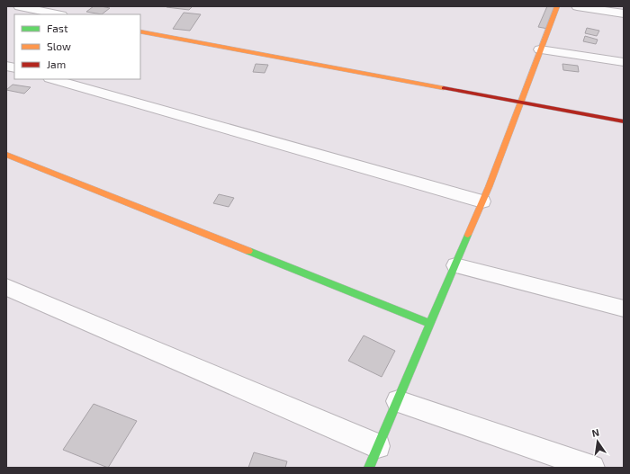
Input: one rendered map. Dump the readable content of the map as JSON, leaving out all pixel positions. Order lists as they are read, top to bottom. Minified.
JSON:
{"legend":["Fast","Slow","Jam"],"north":"top"}
